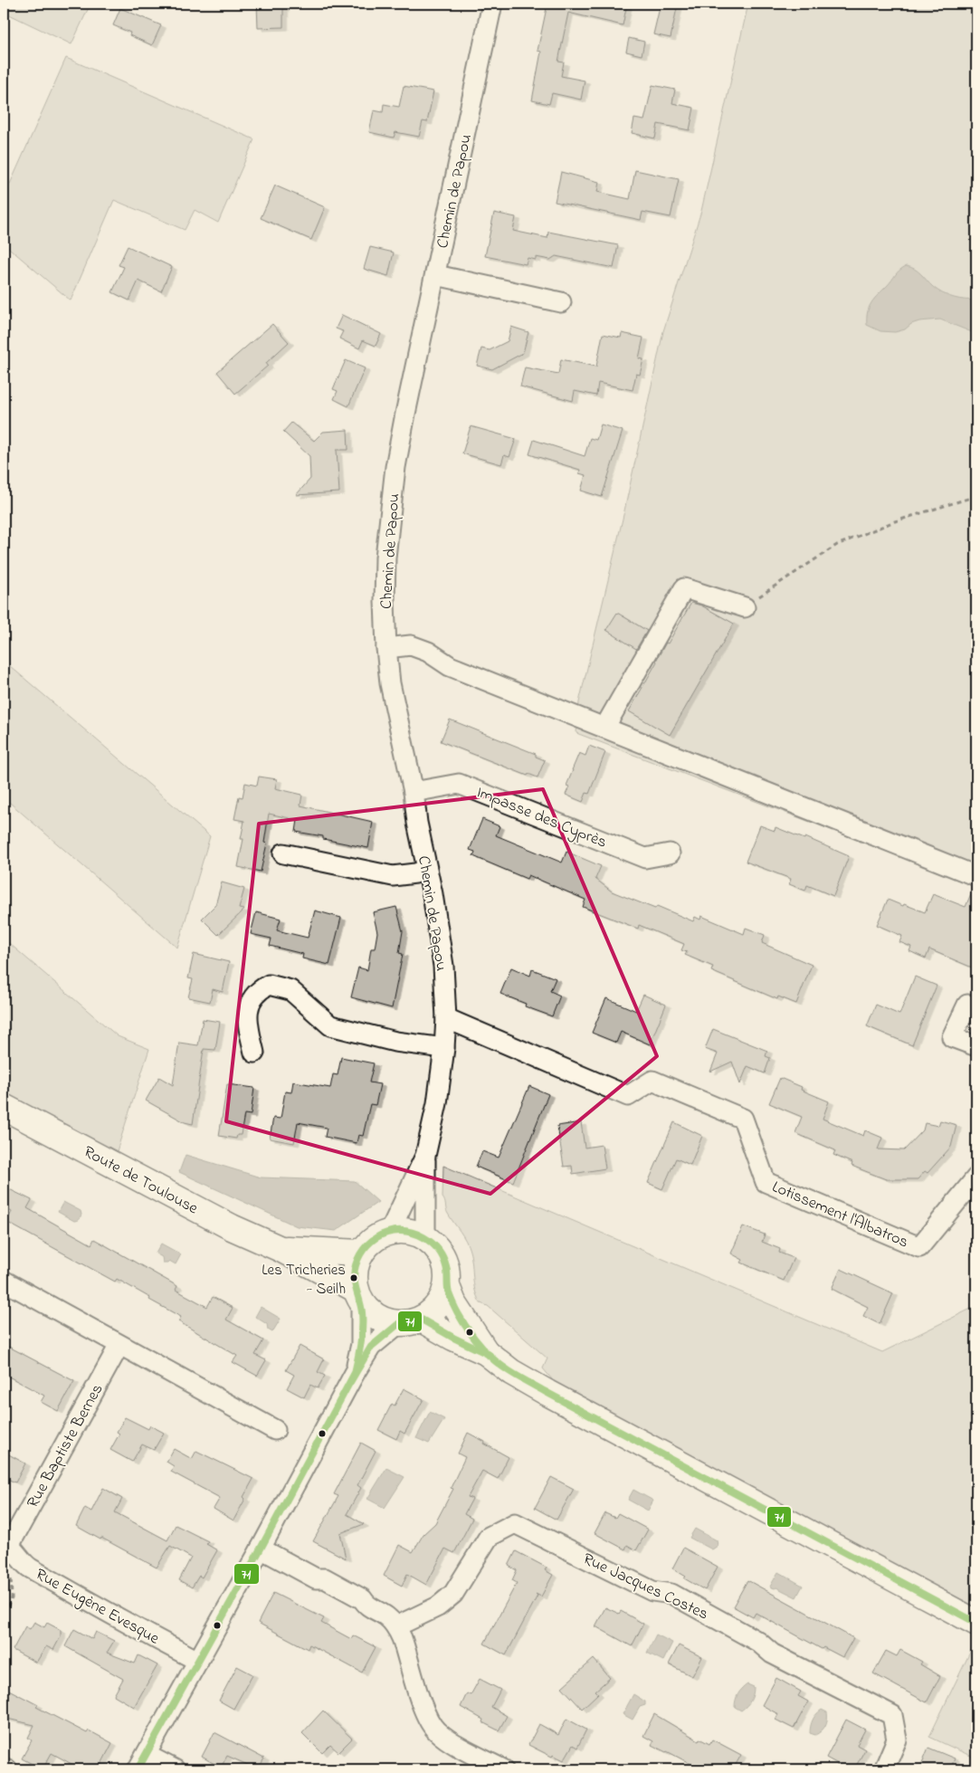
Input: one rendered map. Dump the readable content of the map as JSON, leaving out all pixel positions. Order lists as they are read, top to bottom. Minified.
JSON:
{"streets":{"main road":["Route de Toulouse"],"street":["Chemin de Papou","Impasse des Cyprès","Lotissement l'Albatros","Rue Baptiste Bernes","Rue Jacques Costes","Rue Eugène Evesque"]},"crossings":[["Chemin de Papou","Impasse des Cyprès"],["Chemin de Papou","Route de Toulouse"],["Chemin de Papou","Lotissement l'Albatros"],["Rue Baptiste Bernes","Rue Eugène Evesque"]],"places":["Les Tricheries - Seilh"],"lines":["transit line 71"]}
